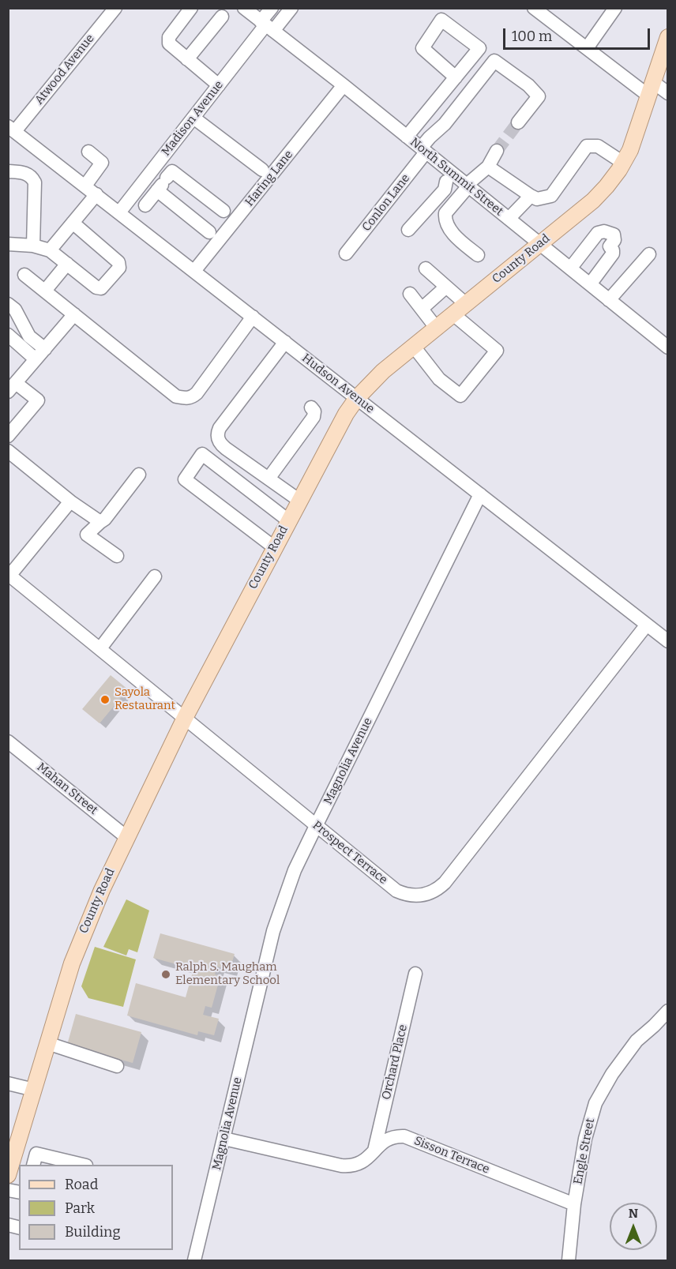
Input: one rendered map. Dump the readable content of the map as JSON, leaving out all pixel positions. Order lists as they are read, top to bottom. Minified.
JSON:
{"streets":{"main road":["County Road"],"street":["Atwood Avenue","Madison Avenue","North Summit Street","Haring Lane","Conlon Lane","Hudson Avenue","Magnolia Avenue","Mahan Street","Prospect Terrace","Orchard Place","Engle Street","Sisson Terrace"]},"crossings":[["Atwood Avenue","Hudson Avenue"],["Madison Avenue","North Summit Street"],["Madison Avenue","Hudson Avenue"],["North Summit Street","Haring Lane"],["North Summit Street","Conlon Lane"],["North Summit Street","County Road"],["Haring Lane","Hudson Avenue"],["County Road","Hudson Avenue"],["County Road","Mahan Street"],["County Road","Prospect Terrace"],["Hudson Avenue","Magnolia Avenue"],["Hudson Avenue","Prospect Terrace"],["Magnolia Avenue","Prospect Terrace"],["Magnolia Avenue","Sisson Terrace"],["Orchard Place","Sisson Terrace"],["Engle Street","Sisson Terrace"]],"places":["Sayola Restaurant","Ralph S. Maugham Elementary School"],"legend":["Road","Park","Building"],"scale_bar":"100 m","north":"top"}
